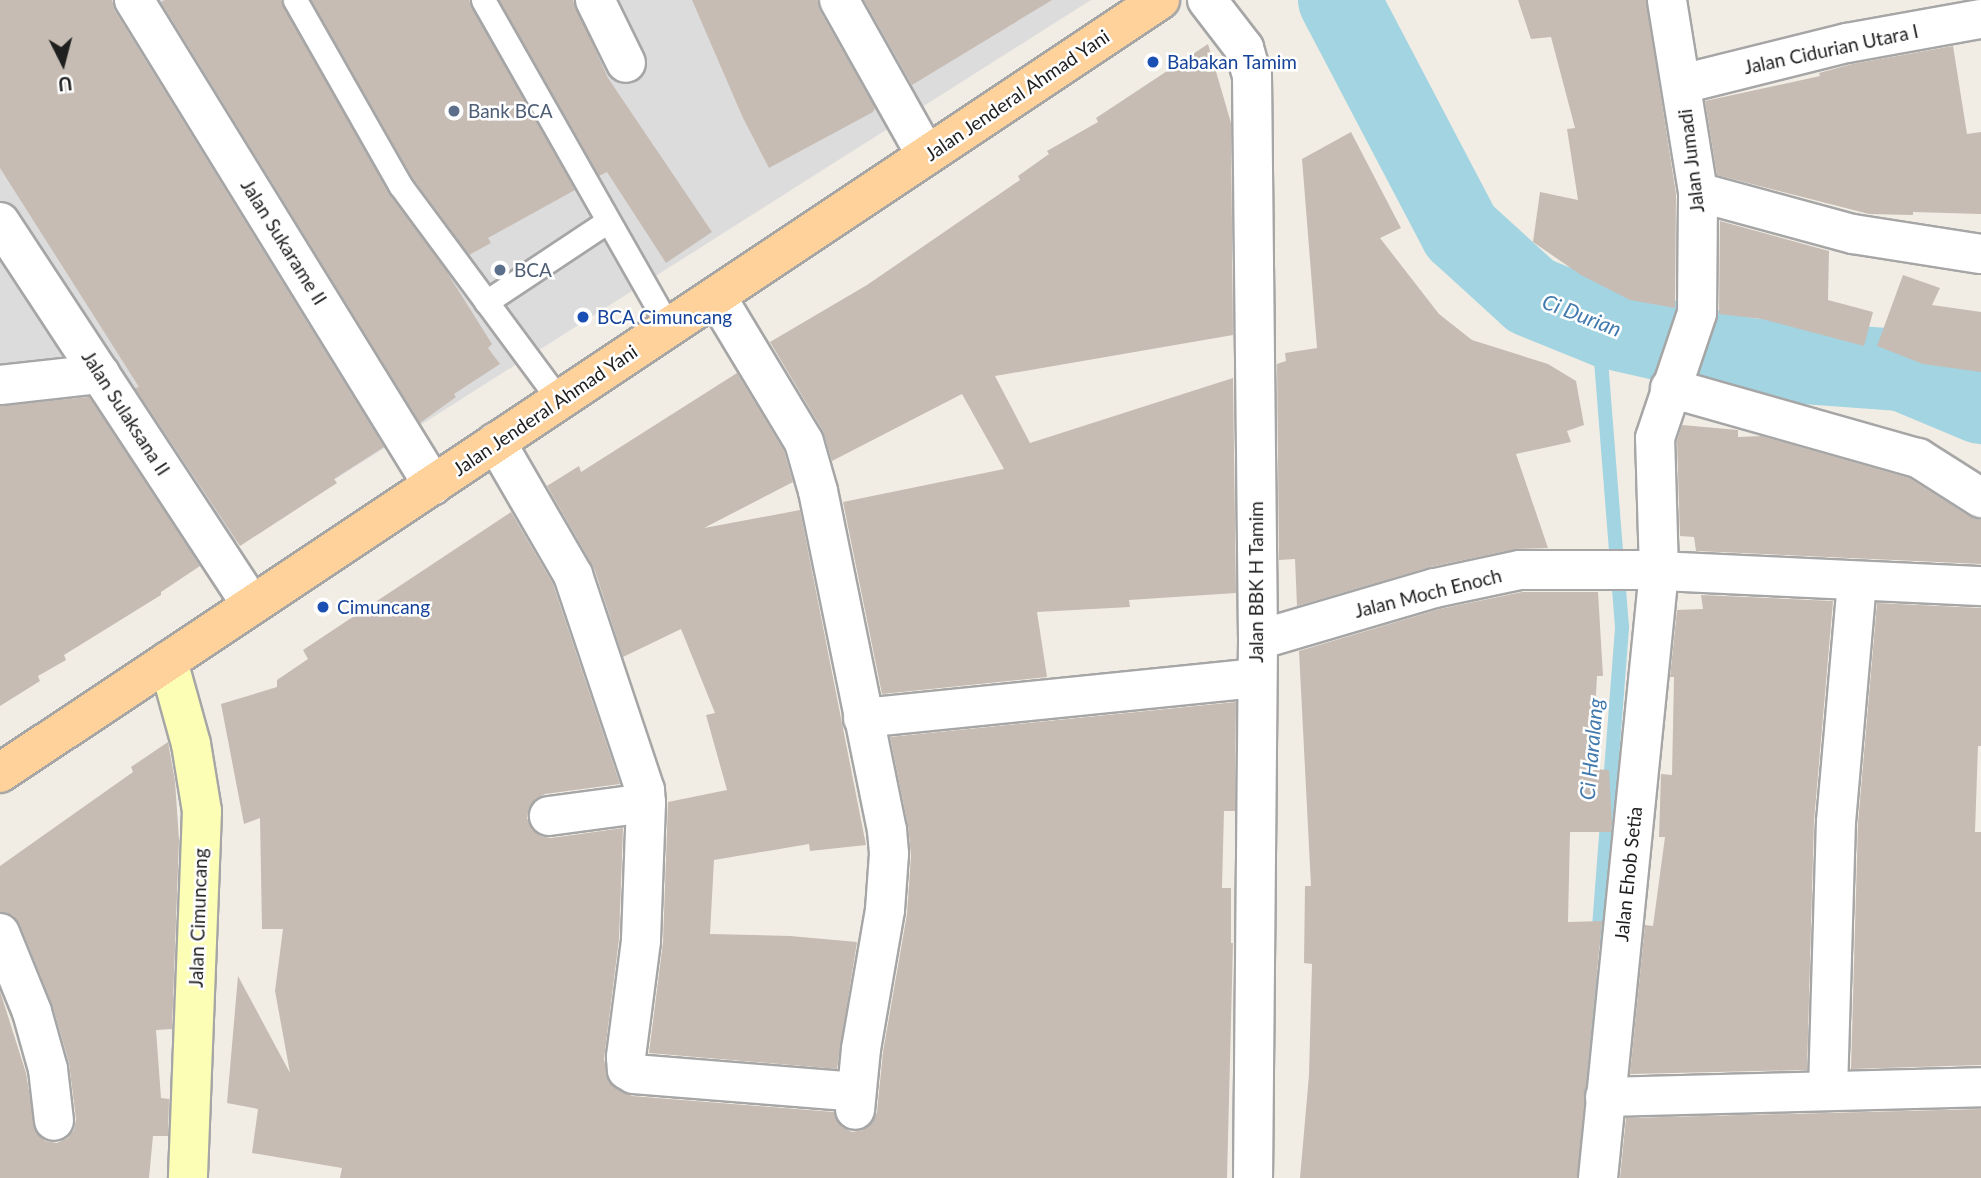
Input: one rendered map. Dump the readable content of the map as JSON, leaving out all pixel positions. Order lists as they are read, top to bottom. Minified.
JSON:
{"streets":{"main road":["Jalan Jenderal Ahmad Yani"],"street":["Jalan Cidurian Utara I","Jalan Jumadi","Jalan Sukarame II","Jalan Sulaksana II","Jalan BBK H Tamim","Jalan Moch Enoch","Jalan Ehob Setia","Jalan Cimuncang"]},"crossings":[["Jalan Cidurian Utara I","Jalan Jumadi"],["Jalan Jenderal Ahmad Yani","Jalan Sukarame II"],["Jalan Jenderal Ahmad Yani","Jalan Sulaksana II"],["Jalan Jenderal Ahmad Yani","Jalan Cimuncang"],["Jalan Jumadi","Jalan Ehob Setia"],["Jalan BBK H Tamim","Jalan Moch Enoch"],["Jalan Moch Enoch","Jalan Ehob Setia"]],"water":["Ci Durian","Ci Haralang"],"places":["Babakan Tamim","Bank BCA","BCA","BCA Cimuncang","Cimuncang"],"north":"bottom"}
